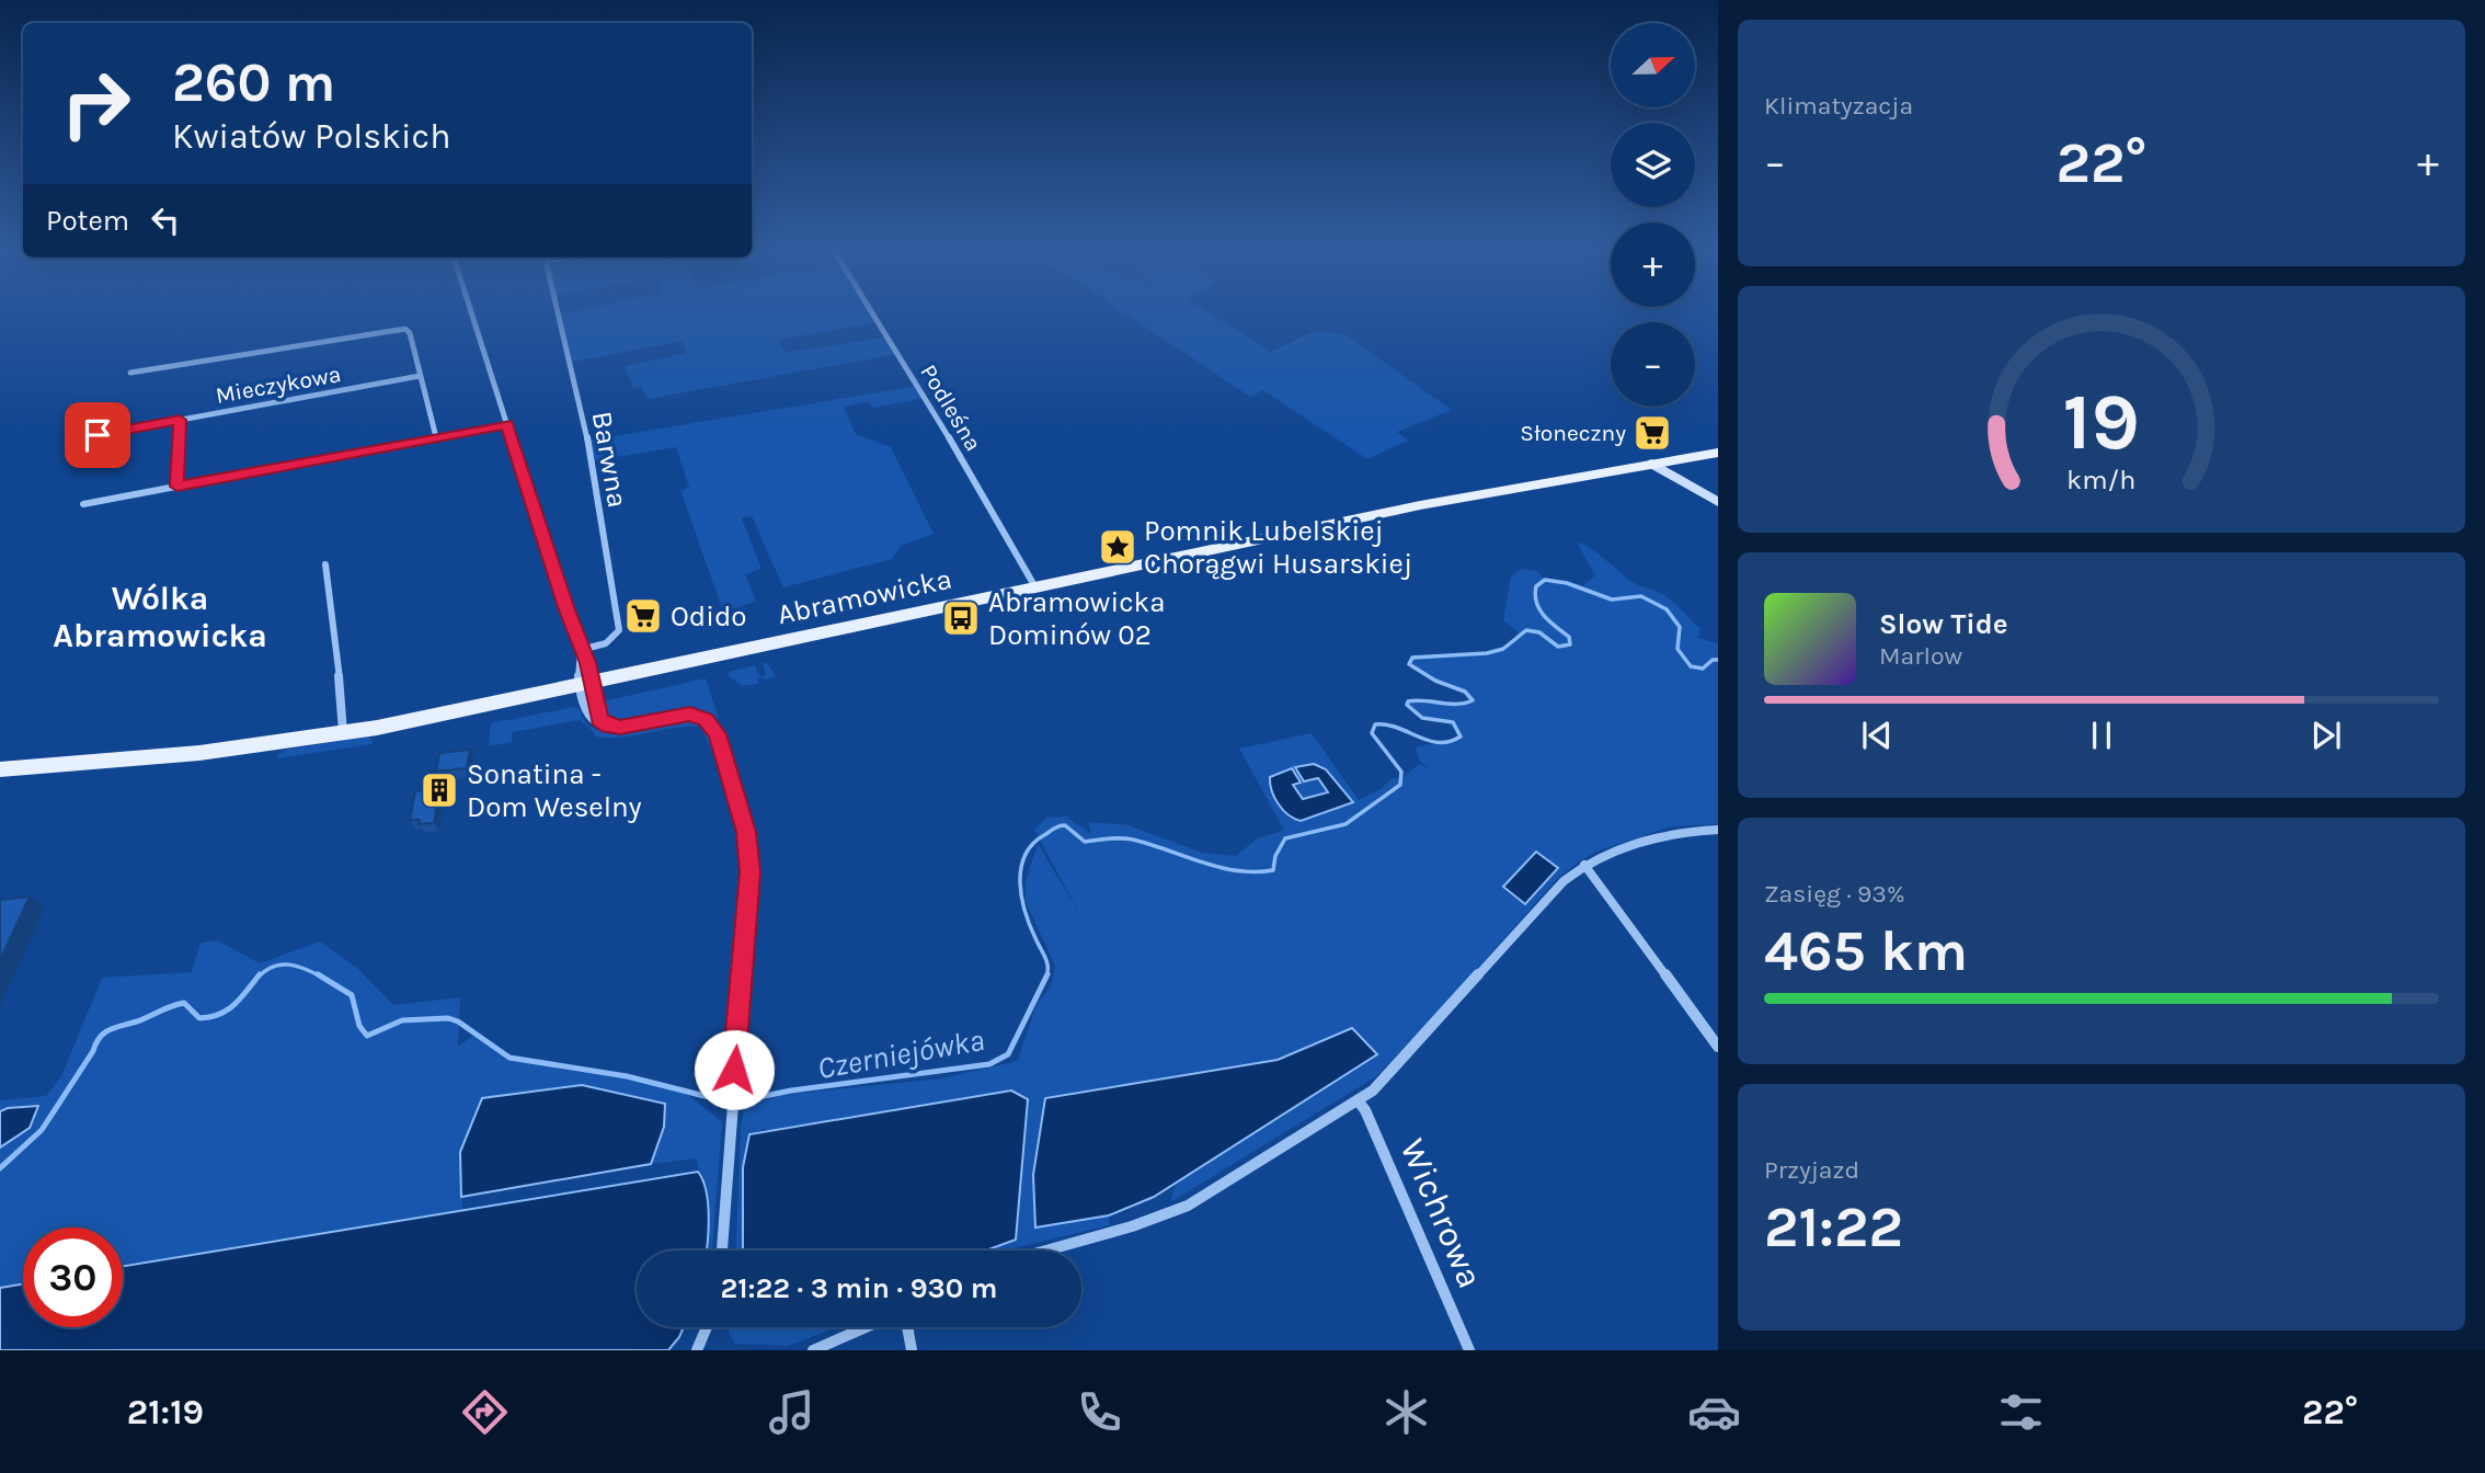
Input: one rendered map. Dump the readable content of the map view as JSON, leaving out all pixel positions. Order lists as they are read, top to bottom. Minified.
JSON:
{"streets":{"main road":["Abramowicka"],"street":["Mieczykowa","Podleśna","Barwna","Wichrowa"]},"crossings":[["Podleśna","Abramowicka"]],"districts":["Wólka Abramowicka"],"water":["Czerniejówka"],"places":{"supermarket":["Słoneczny","Odido"],"place":["Pomnik Lubelskiej Chorągwi Husarskiej"],"bus stop":["Abramowicka Dominów 02"],"building":["Sonatina - Dom Weselny"]},"north":"right","page":{"tile":["Klimatyzacja",["Zasięg · 93%","465 km"],["Przyjazd","21:22"]],"map_buttons":["+","−"],"turn":["260 m","Kwiatów Polskich"],"heat":["−","22°","+"],"then":"Potem","song":["Slow Tide","Marlow"],"limit":"30","trip":"21:22 · 3 min · 930 m","tabs":["21:19","22°"],"gauge":["19","km/h"]}}
